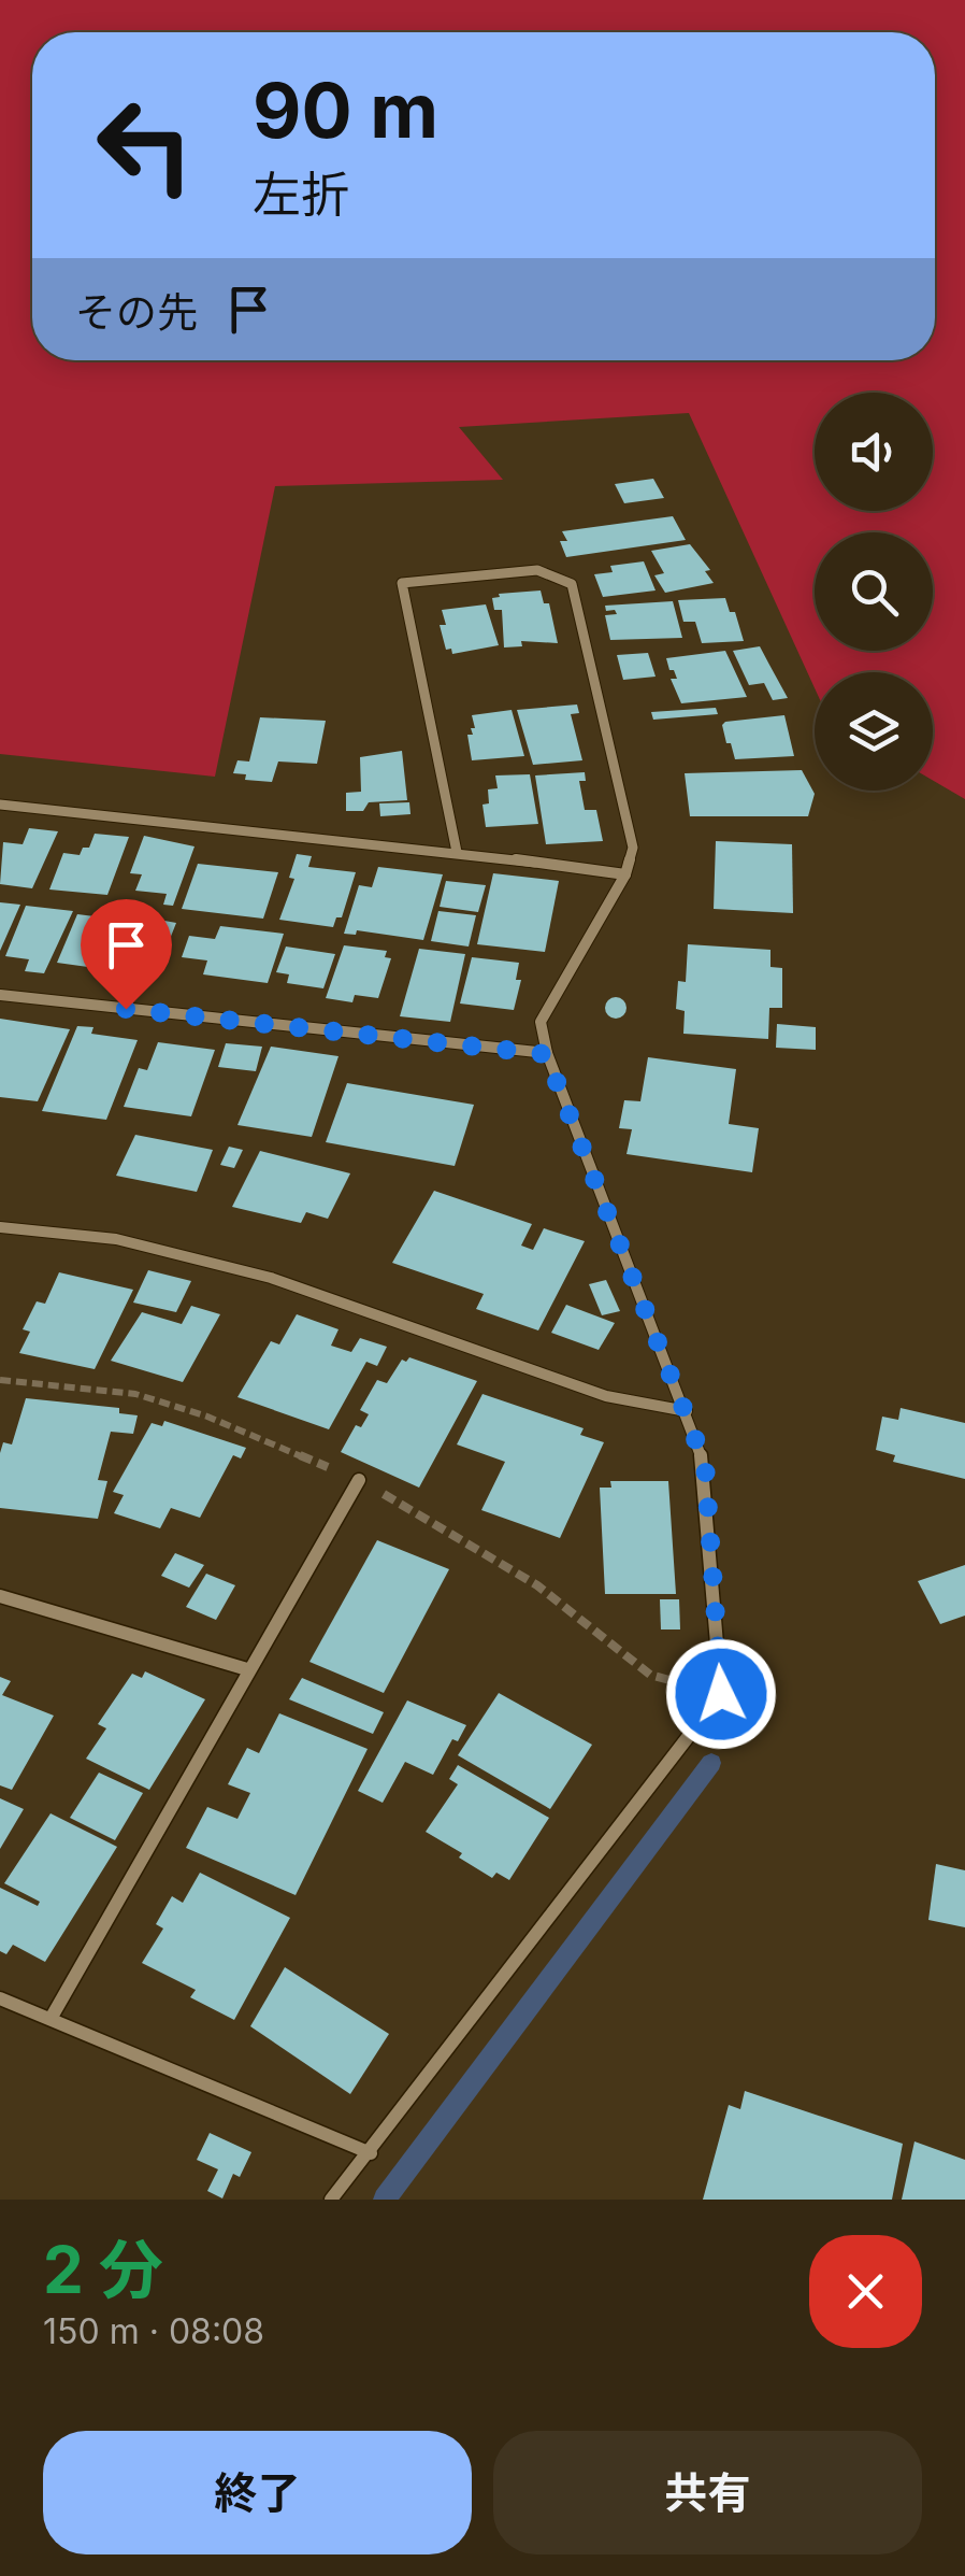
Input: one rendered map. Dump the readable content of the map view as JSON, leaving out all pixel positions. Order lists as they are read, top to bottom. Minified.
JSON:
{"page":{"turn":["90 m","左折"],"then":"その先","heading":["2 分","150 m · 08:08"],"buttons":["終了","共有"]}}
